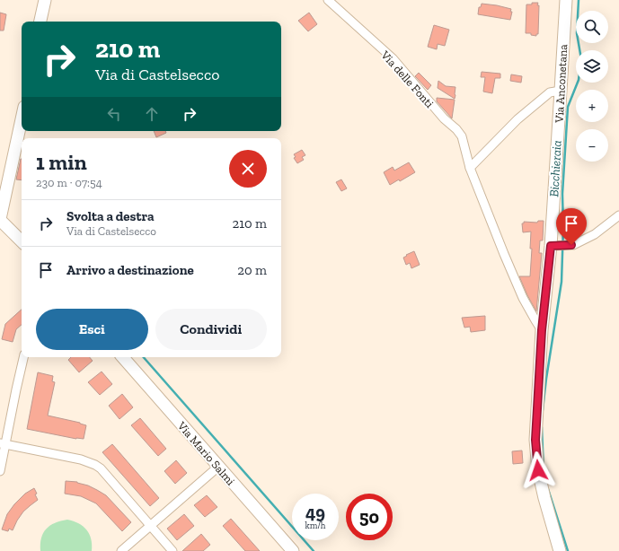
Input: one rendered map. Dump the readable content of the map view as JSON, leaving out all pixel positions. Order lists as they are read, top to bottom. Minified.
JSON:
{"streets":{"main road":["Via Anconetana","Via Mario Salmi"],"street":["Via delle Fonti"]},"crossings":[["Via delle Fonti","Via Anconetana"]],"water":["Bicchieraia"],"page":{"map_buttons":["+","−"],"turn":["210 m","Via di Castelsecco"],"heading":["1 min","230 m · 07:54"],"list":[{"name":"Svolta a destra","note":"Via di Castelsecco","value":"210 m"},{"name":"Arrivo a destinazione","value":"20 m"}],"buttons":["Esci","Condividi"],"speed":"49 km/h","limit":"50"}}
